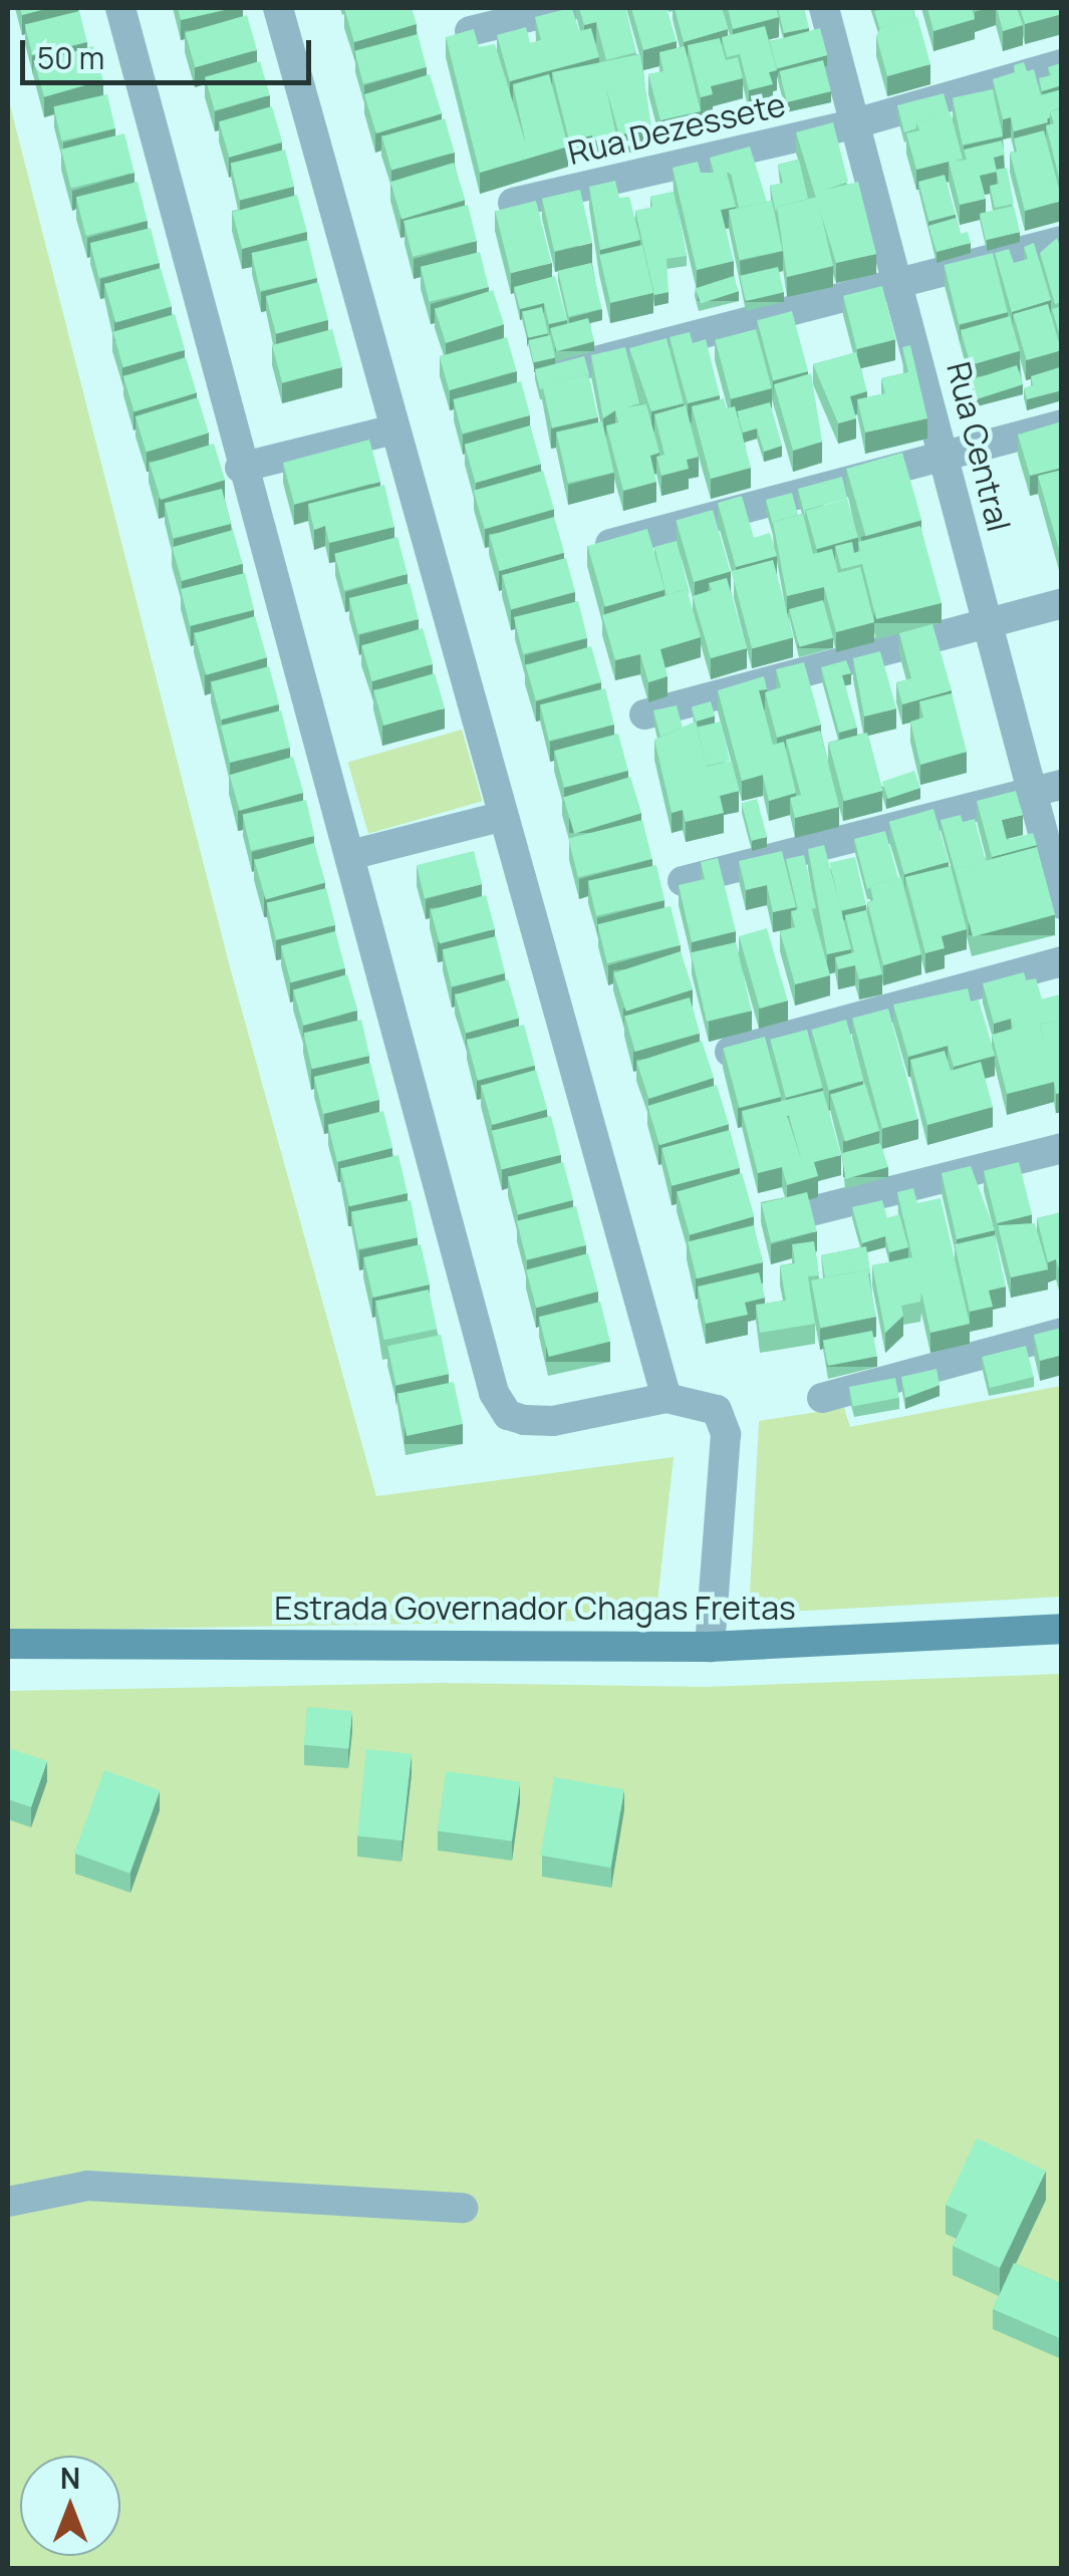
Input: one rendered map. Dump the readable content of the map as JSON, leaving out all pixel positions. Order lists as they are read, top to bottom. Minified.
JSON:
{"streets":{"main road":["Estrada Governador Chagas Freitas"],"street":["Rua Dezessete","Rua Central"]},"crossings":[["Rua Dezessete","Rua Central"]],"scale_bar":"50 m","north":"top"}
